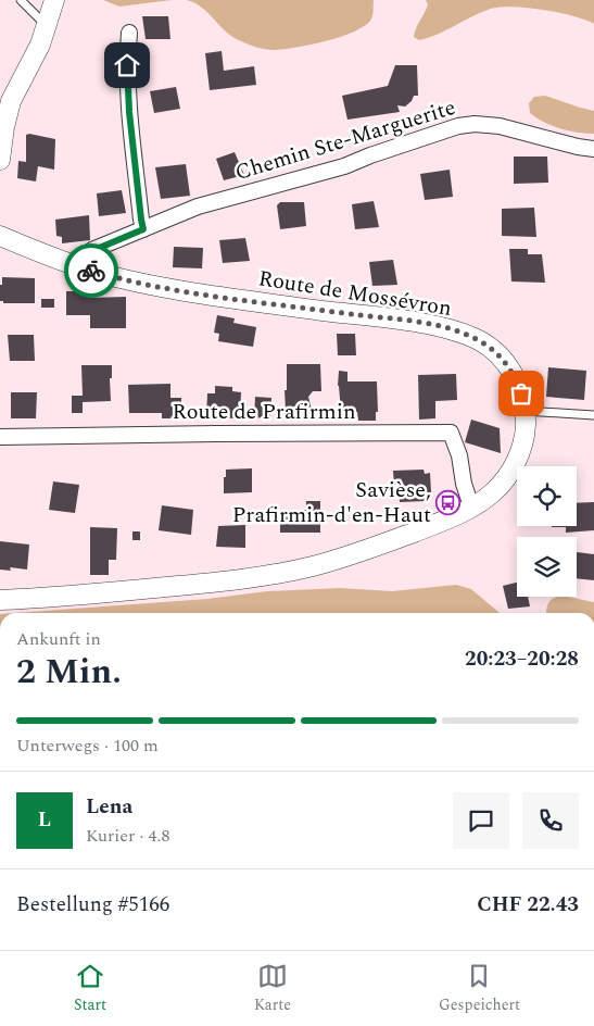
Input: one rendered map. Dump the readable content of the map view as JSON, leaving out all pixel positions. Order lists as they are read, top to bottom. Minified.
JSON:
{"streets":{"street":["Chemin Ste-Marguerite","Route de Mossévron","Route de Prafirmin"]},"crossings":[["Chemin Ste-Marguerite","Route de Mossévron"],["Route de Mossévron","Route de Prafirmin"]],"places":{"bus stop":["Savièse, Prafirmin-d'en-Haut"]},"page":{"heading":["2 Min.","Ankunft in","20:23–20:28"],"panel":["Lena","Kurier · 4.8","Bestellung #5166","CHF 22.43"],"bar":"Unterwegs · 100 m","round":"L","tabs":["Start","Karte","Gespeichert"]}}
